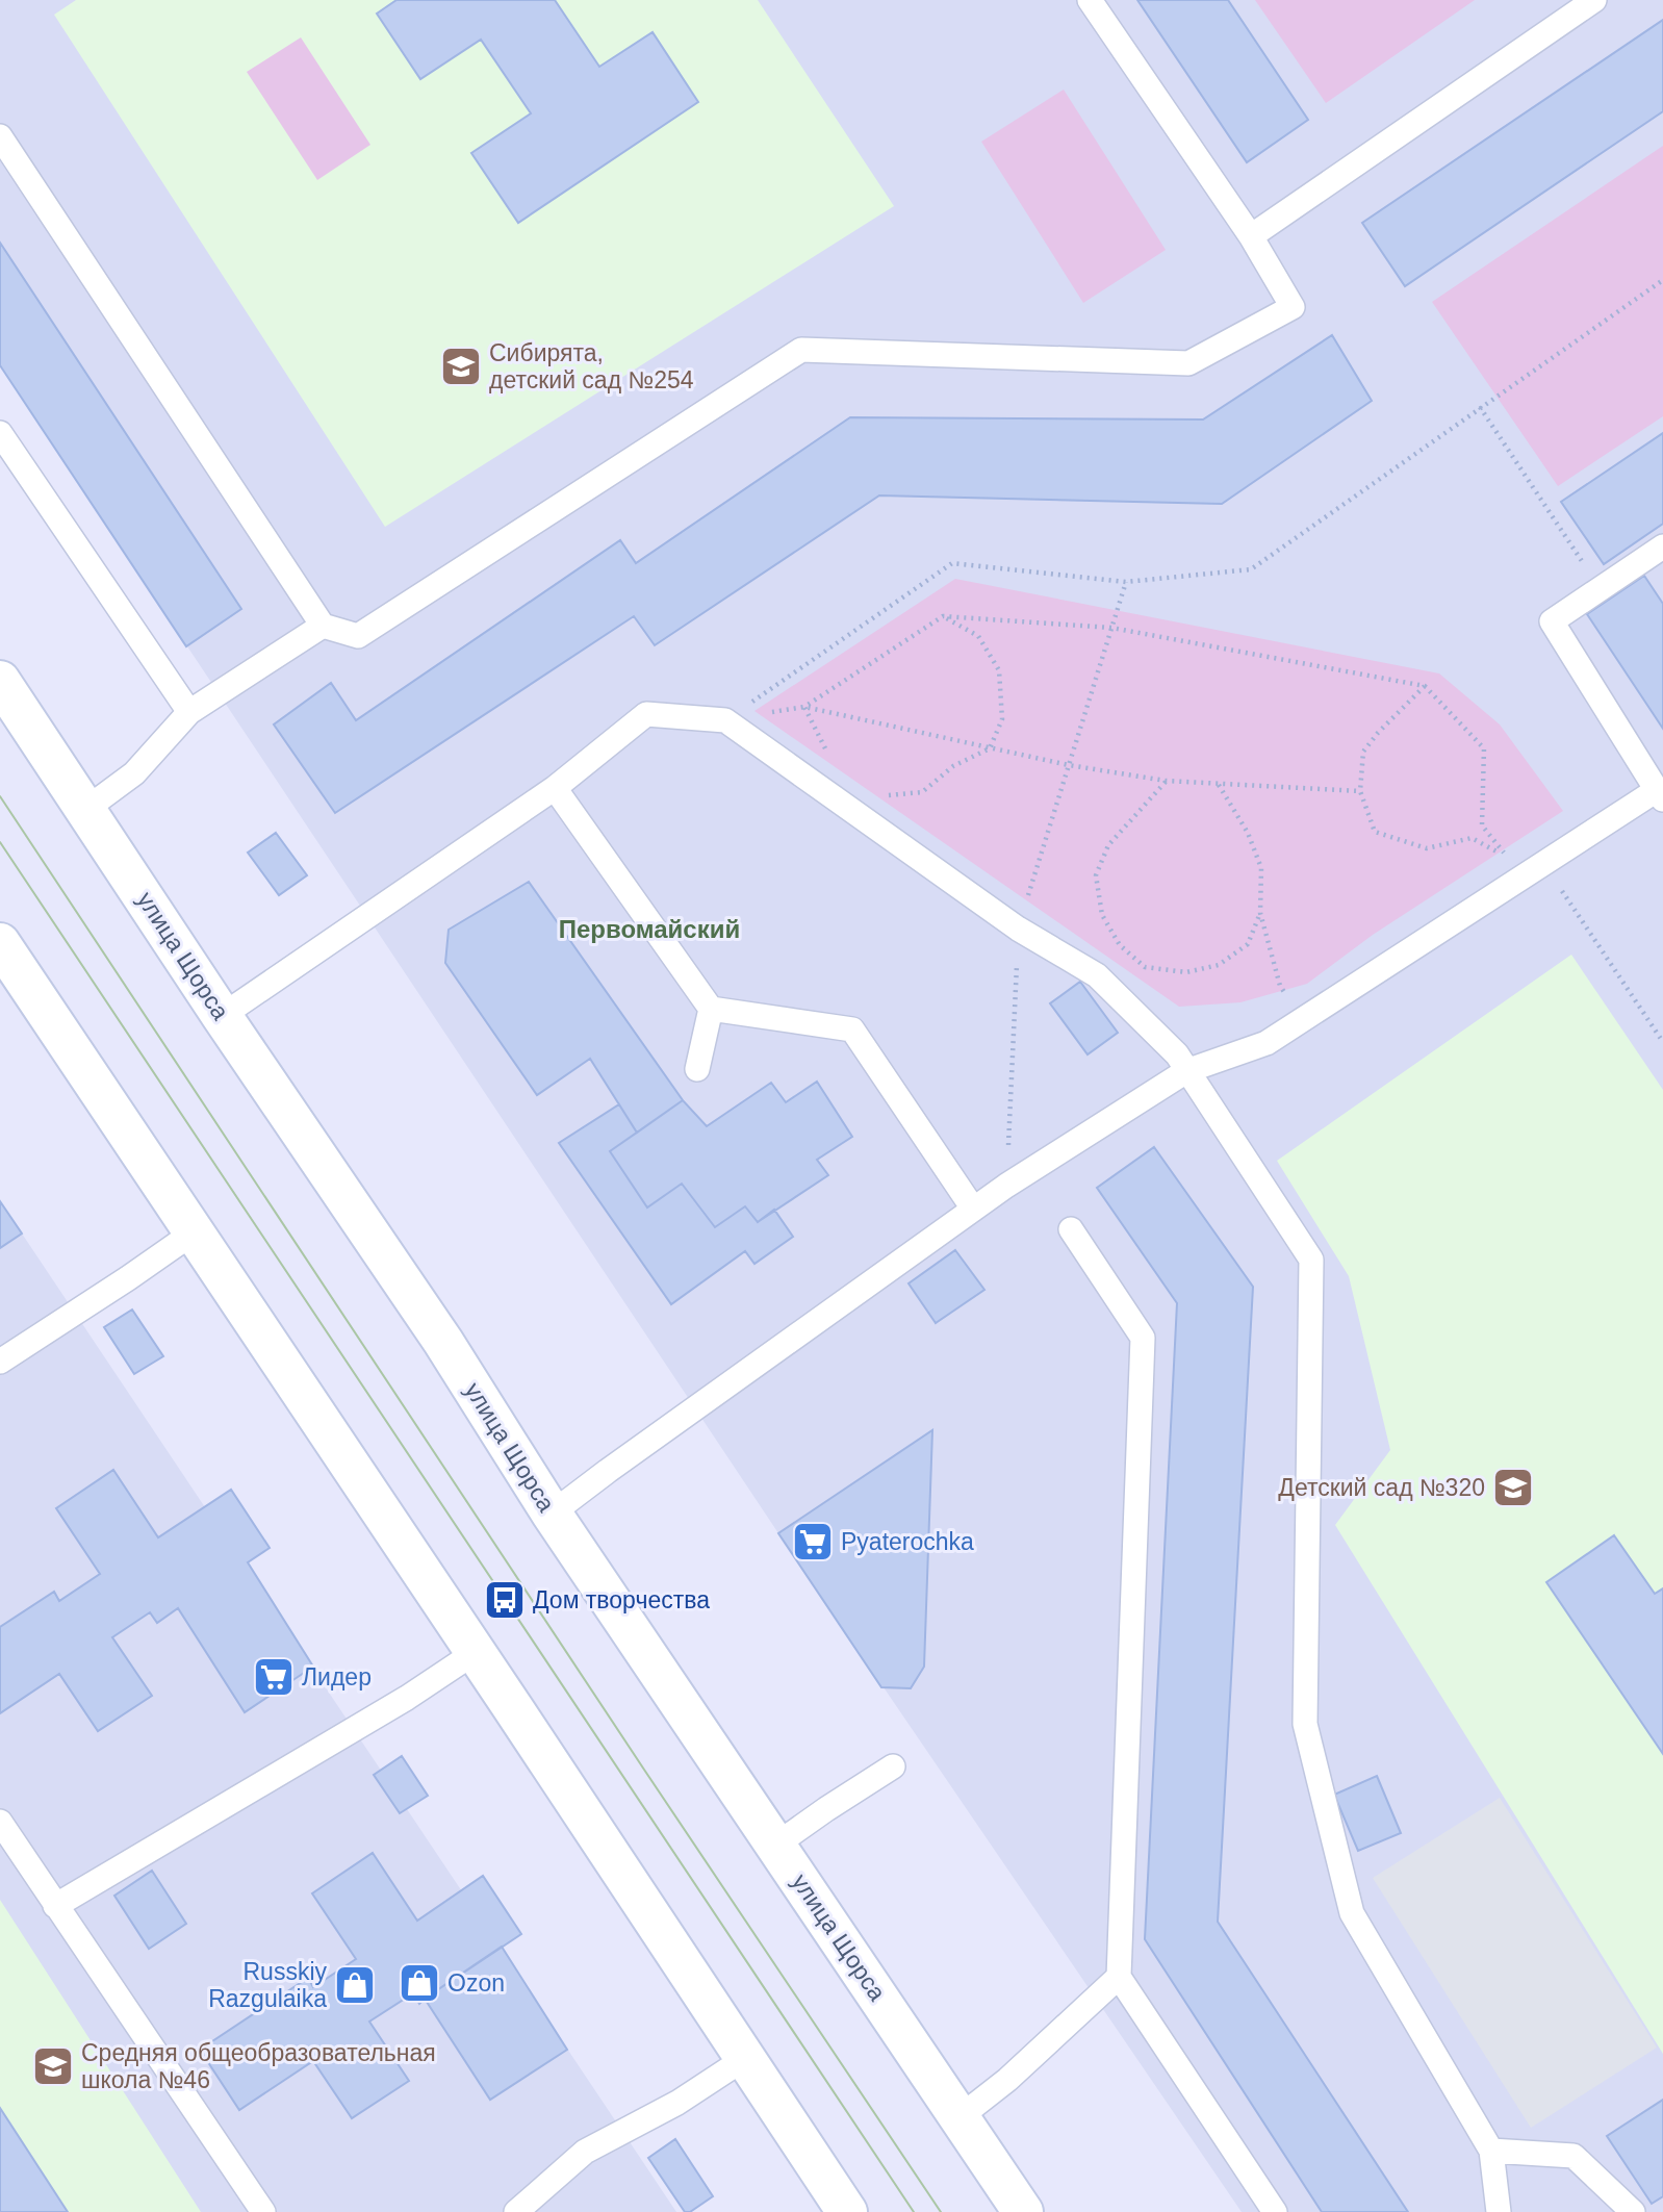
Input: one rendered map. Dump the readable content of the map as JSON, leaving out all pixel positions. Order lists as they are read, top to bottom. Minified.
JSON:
{"streets":{"main road":["улица Щорса"]},"districts":["Первомайский"],"places":{"school or university":["Сибирята, детский сад №254","Детский сад №320","Средняя общеобразовательная школа №46"],"supermarket":["Pyaterochka","Лидер"],"bus stop":["Дом творчества"],"shop":["Ozon","Russkiy Razgulaika"]}}
